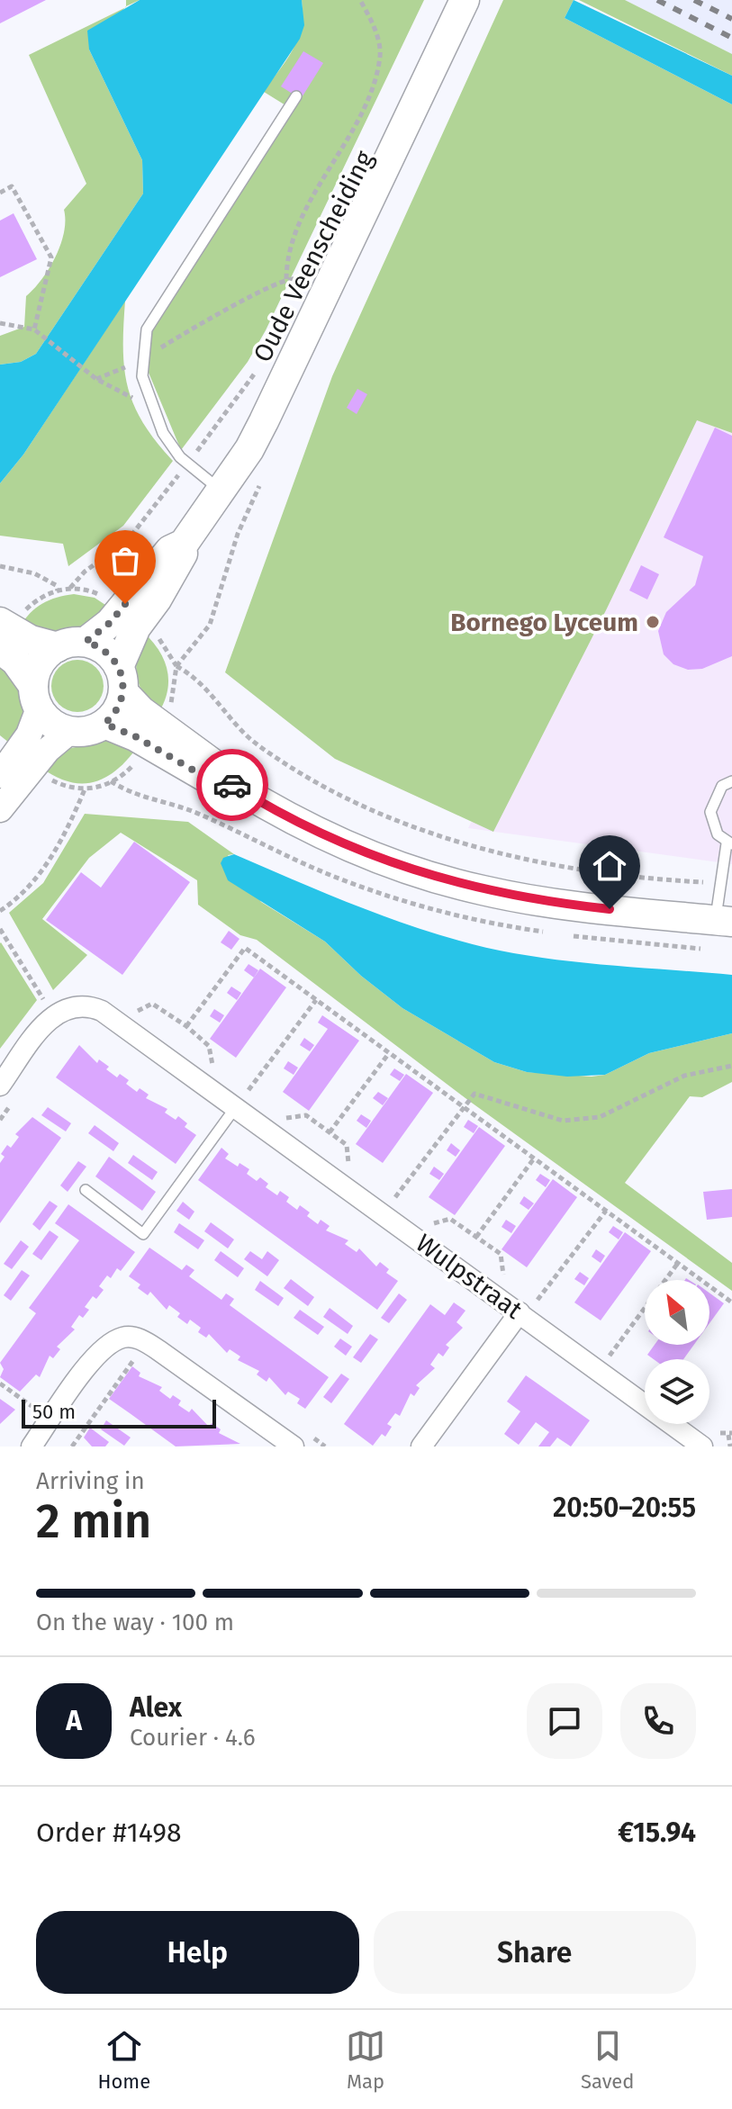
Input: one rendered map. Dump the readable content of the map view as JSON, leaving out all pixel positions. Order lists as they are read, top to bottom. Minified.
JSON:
{"streets":{"main road":["Oude Veenscheiding"],"street":["Wulpstraat"]},"places":["Bornego Lyceum"],"scale_bar":"50 m","north":"top left","page":{"scale":"50 m","heading":["2 min","Arriving in","20:50–20:55"],"panel":["Alex","Courier · 4.6","Order #1498","€15.94"],"bar":"On the way · 100 m","round":"A","buttons":["Help","Share"],"tabs":["Home","Map","Saved"]}}
